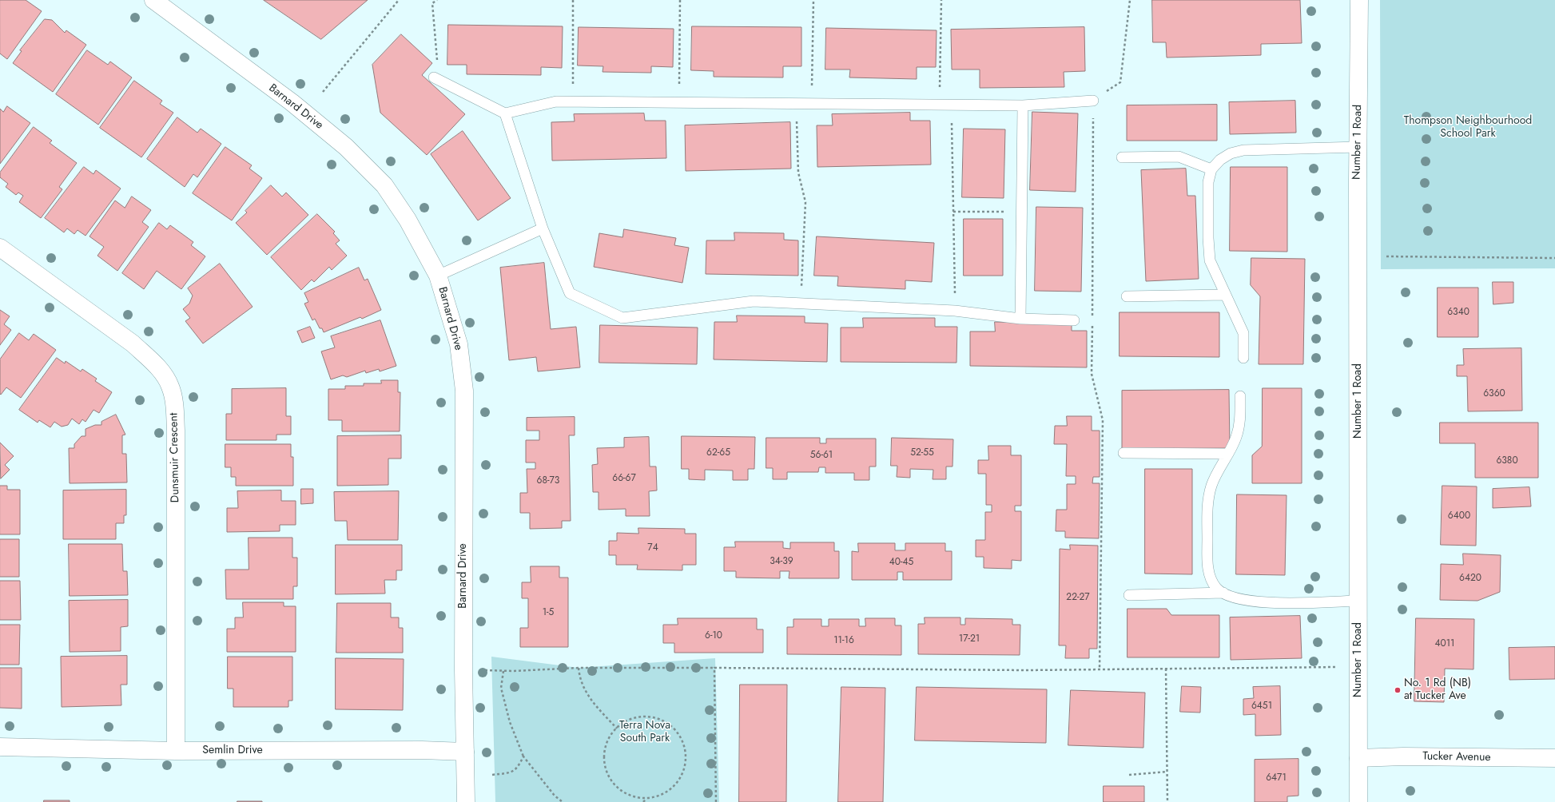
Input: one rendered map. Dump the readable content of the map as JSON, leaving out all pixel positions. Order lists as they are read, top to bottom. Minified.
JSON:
{"streets":{"street":["Barnard Drive","Number 1 Road","Dunsmuir Crescent","Semlin Drive","Tucker Avenue"]},"crossings":[["Barnard Drive","Semlin Drive"],["Number 1 Road","Tucker Avenue"],["Dunsmuir Crescent","Semlin Drive"]],"parks":["Thompson Neighbourhood School Park","Terra Nova South Park"],"places":["No. 1 Rd (NB) at Tucker Ave"],"house_numbers":["6340","6360","62-65","52-55","56-61","6380","66-67","68-73","6400","74","34-39","40-45","6420","22-27","1-5","6-10","17-21","11-16","4011","6451","6471"]}
